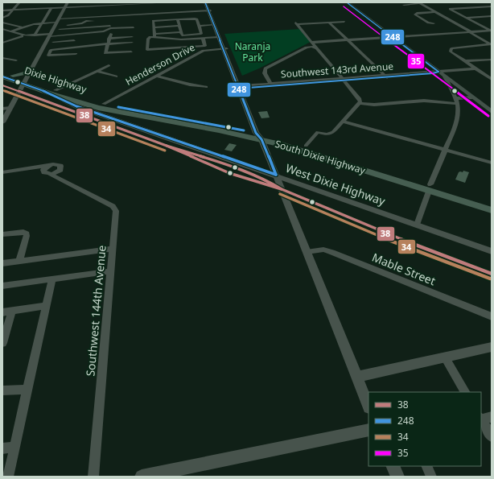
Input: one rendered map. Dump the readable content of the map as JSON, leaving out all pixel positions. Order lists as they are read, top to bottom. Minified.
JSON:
{"streets":{"highway":["Dixie Highway","South Dixie Highway"],"street":["Henderson Drive","Southwest 143rd Avenue","West Dixie Highway","Mable Street","Southwest 144th Avenue"]},"crossings":[["Henderson Drive","South Dixie Highway"],["Henderson Drive","West Dixie Highway"],["Dixie Highway","South Dixie Highway"],["South Dixie Highway","West Dixie Highway"]],"parks":["Naranja Park"],"lines":["transit line 248","transit line 35","transit line 38","transit line 34"],"legend":["38","248","34","35"]}
